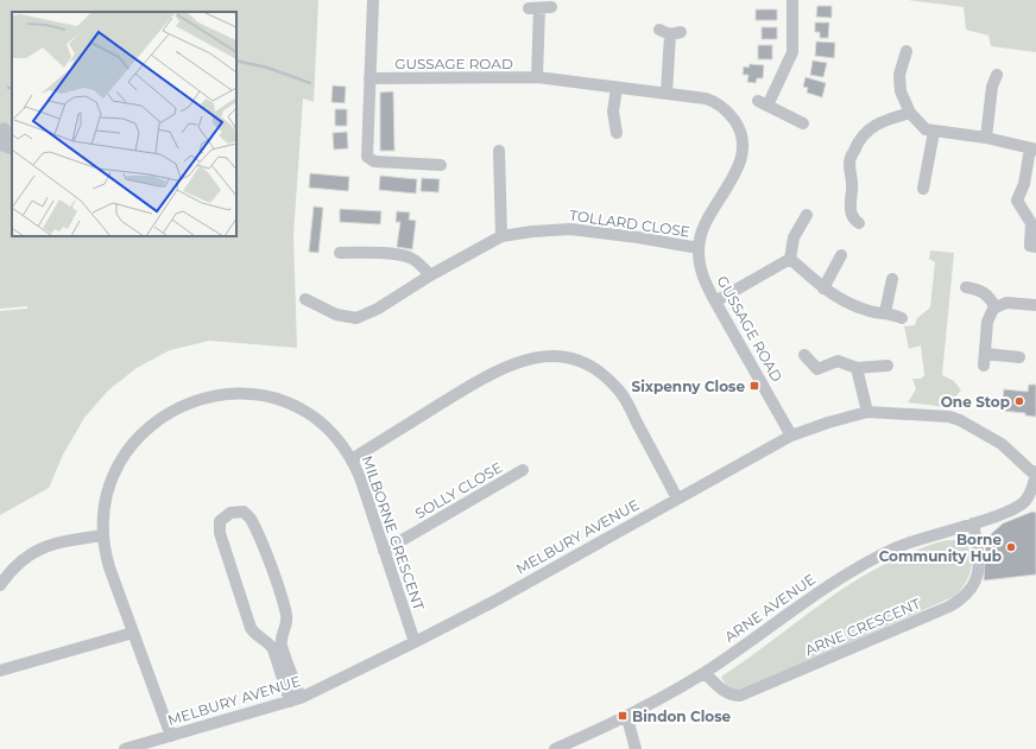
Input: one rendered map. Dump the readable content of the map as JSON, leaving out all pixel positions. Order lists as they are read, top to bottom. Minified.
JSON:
{"streets":{"street":["GUSSAGE ROAD","TOLLARD CLOSE","SOLLY CLOSE","MILBORNE CRESCENT","MELBURY AVENUE","ARNE AVENUE","ARNE CRESCENT"]},"crossings":[["GUSSAGE ROAD","TOLLARD CLOSE"],["GUSSAGE ROAD","MELBURY AVENUE"],["SOLLY CLOSE","MILBORNE CRESCENT"],["MILBORNE CRESCENT","MELBURY AVENUE"],["ARNE AVENUE","ARNE CRESCENT"]],"places":{"transit":["Sixpenny Close","Bindon Close"],"other":["One Stop","Borne Community Hub"]}}
